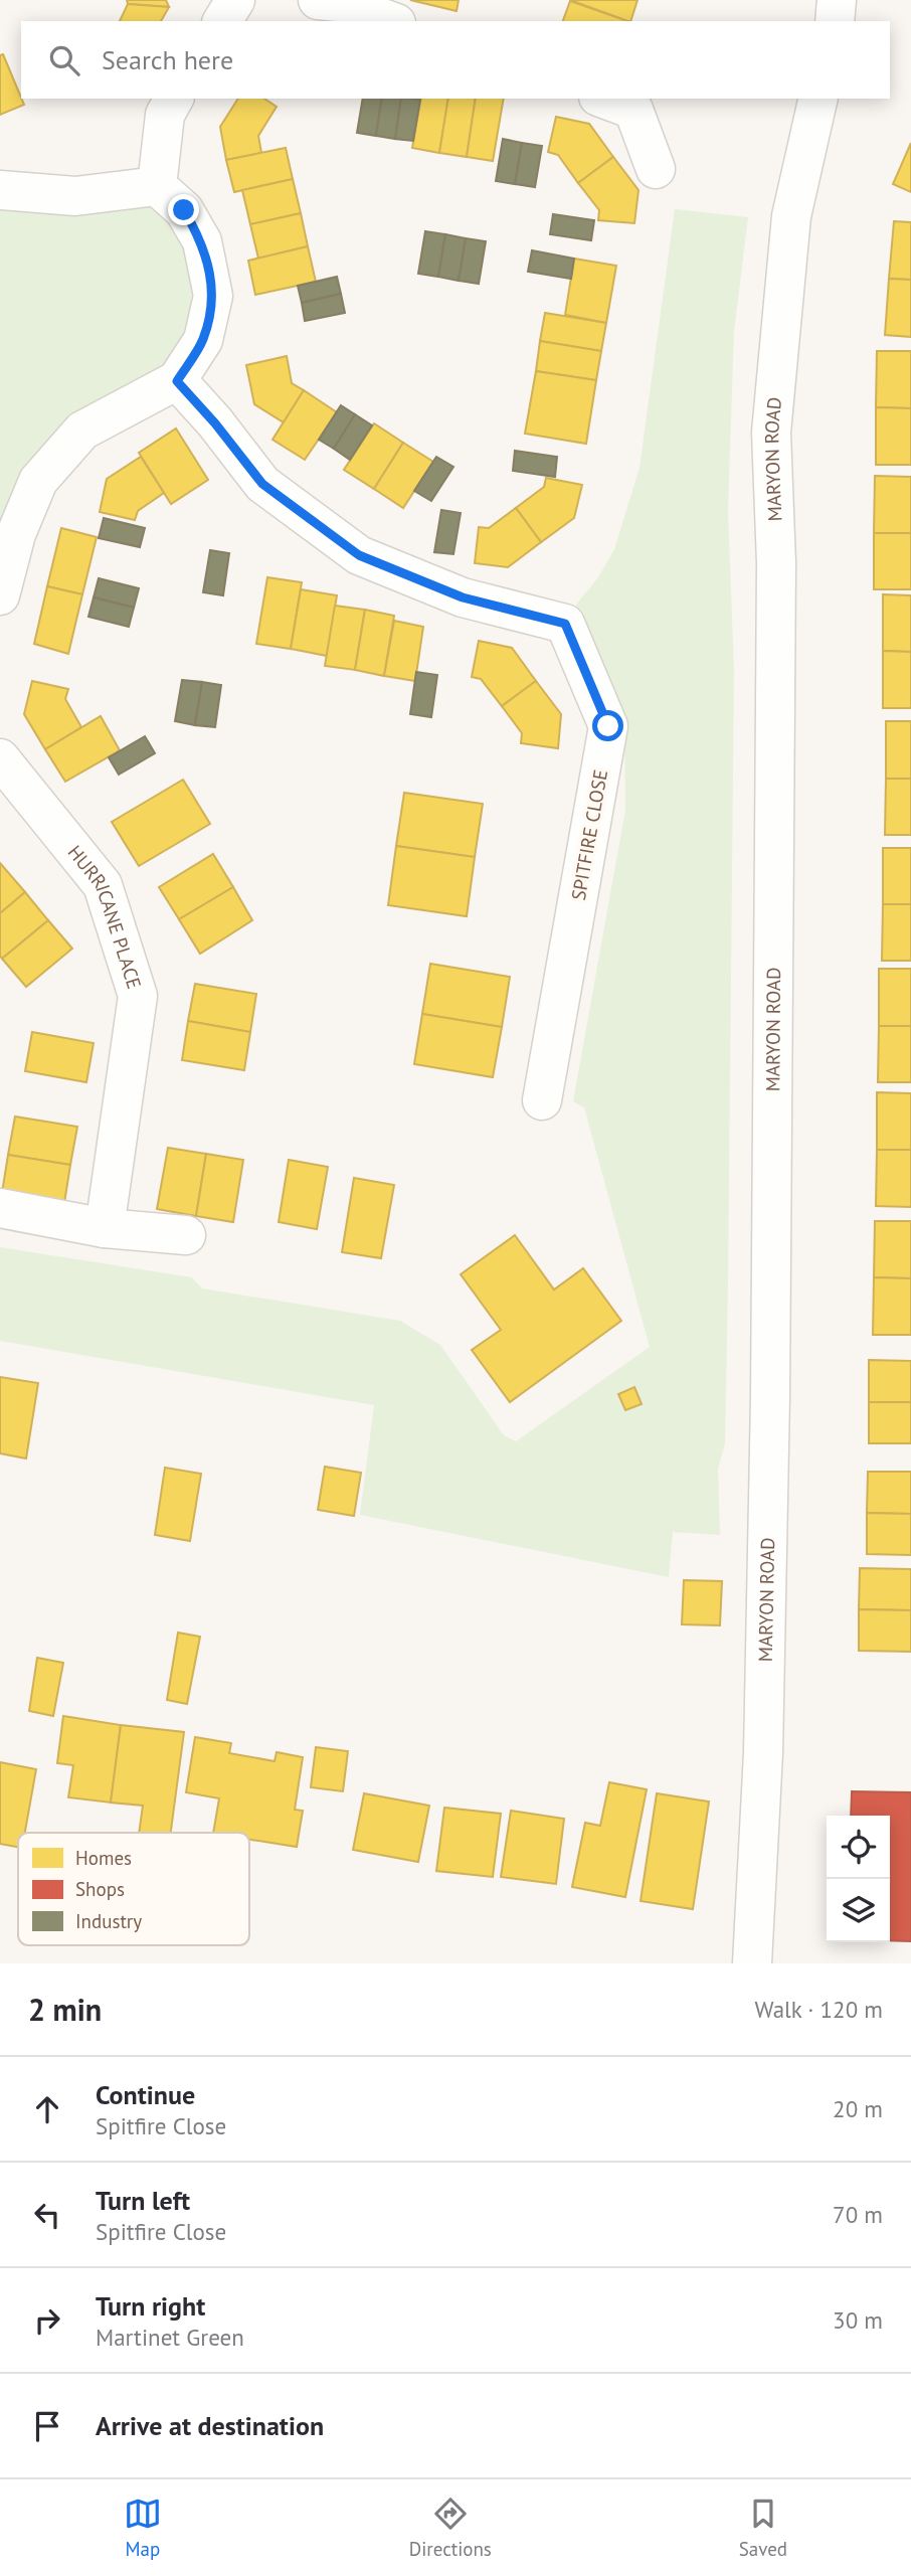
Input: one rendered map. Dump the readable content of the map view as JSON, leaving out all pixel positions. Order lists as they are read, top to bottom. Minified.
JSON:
{"streets":{"street":["MARYON ROAD","SPITFIRE CLOSE","HURRICANE PLACE"]},"legend":["Homes","Shops","Industry"],"page":{"search":"Search here","heading":["2 min","Walk · 120 m"],"list":[["Continue","Spitfire Close","20 m"],["Turn left","Spitfire Close","70 m"],["Turn right","Martinet Green","30 m"],"Arrive at destination"],"nav":["Map","Directions","Saved"]}}
